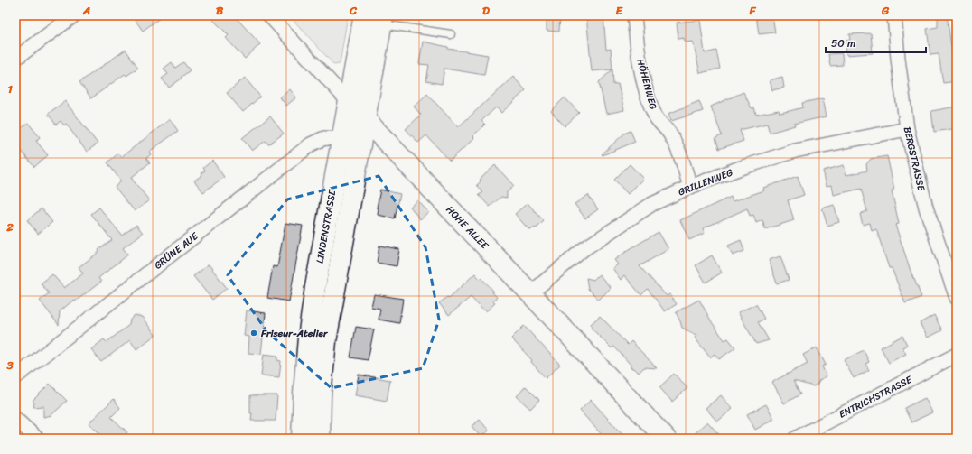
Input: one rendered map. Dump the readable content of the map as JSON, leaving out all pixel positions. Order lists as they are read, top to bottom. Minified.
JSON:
{"streets":{"street":["HÖHENWEG","BERGSTRASSE","GRILLENWEG","LINDENSTRASSE","HOHE ALLEE","GRÜNE AUE","ENTRICHSTRASSE"]},"crossings":[["HÖHENWEG","GRILLENWEG"],["BERGSTRASSE","GRILLENWEG"],["GRILLENWEG","HOHE ALLEE"],["LINDENSTRASSE","HOHE ALLEE"],["LINDENSTRASSE","GRÜNE AUE"]],"places":["Friseur-Atelier"],"scale_bar":"50 m","grid":{"columns":["A","B","C","D","E","F","G"],"rows":["1","2","3"]}}
